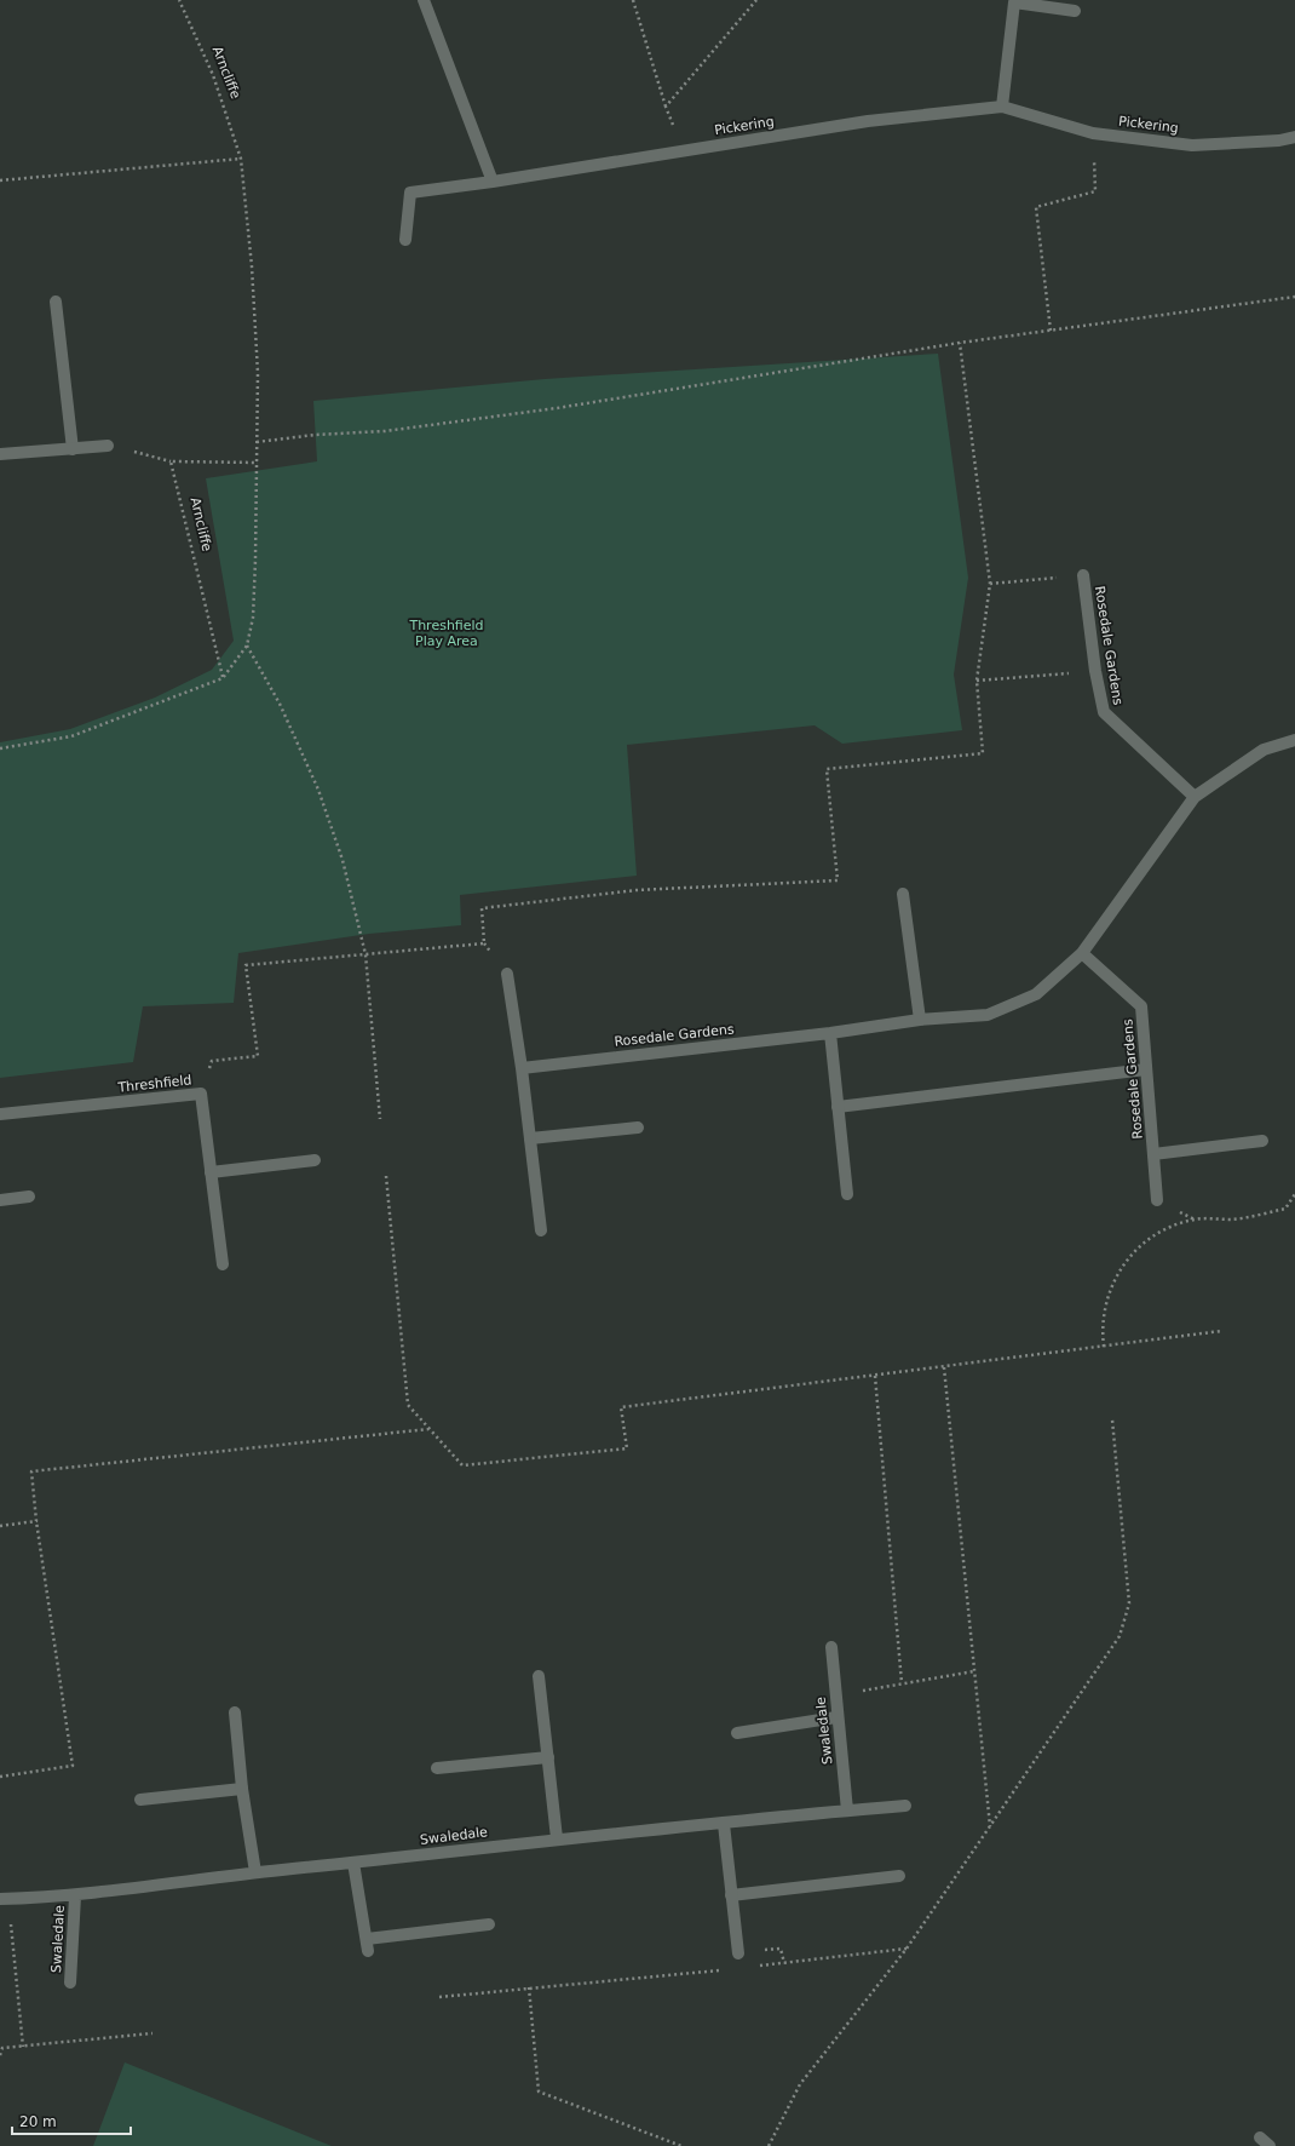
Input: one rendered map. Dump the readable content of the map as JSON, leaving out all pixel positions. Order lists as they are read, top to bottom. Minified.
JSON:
{"streets":{"street":["Pickering","Rosedale Gardens","Threshfield","Swaledale"],"path":["Arncliffe"]},"parks":["Threshfield Play Area"],"scale_bar":"20 m"}
